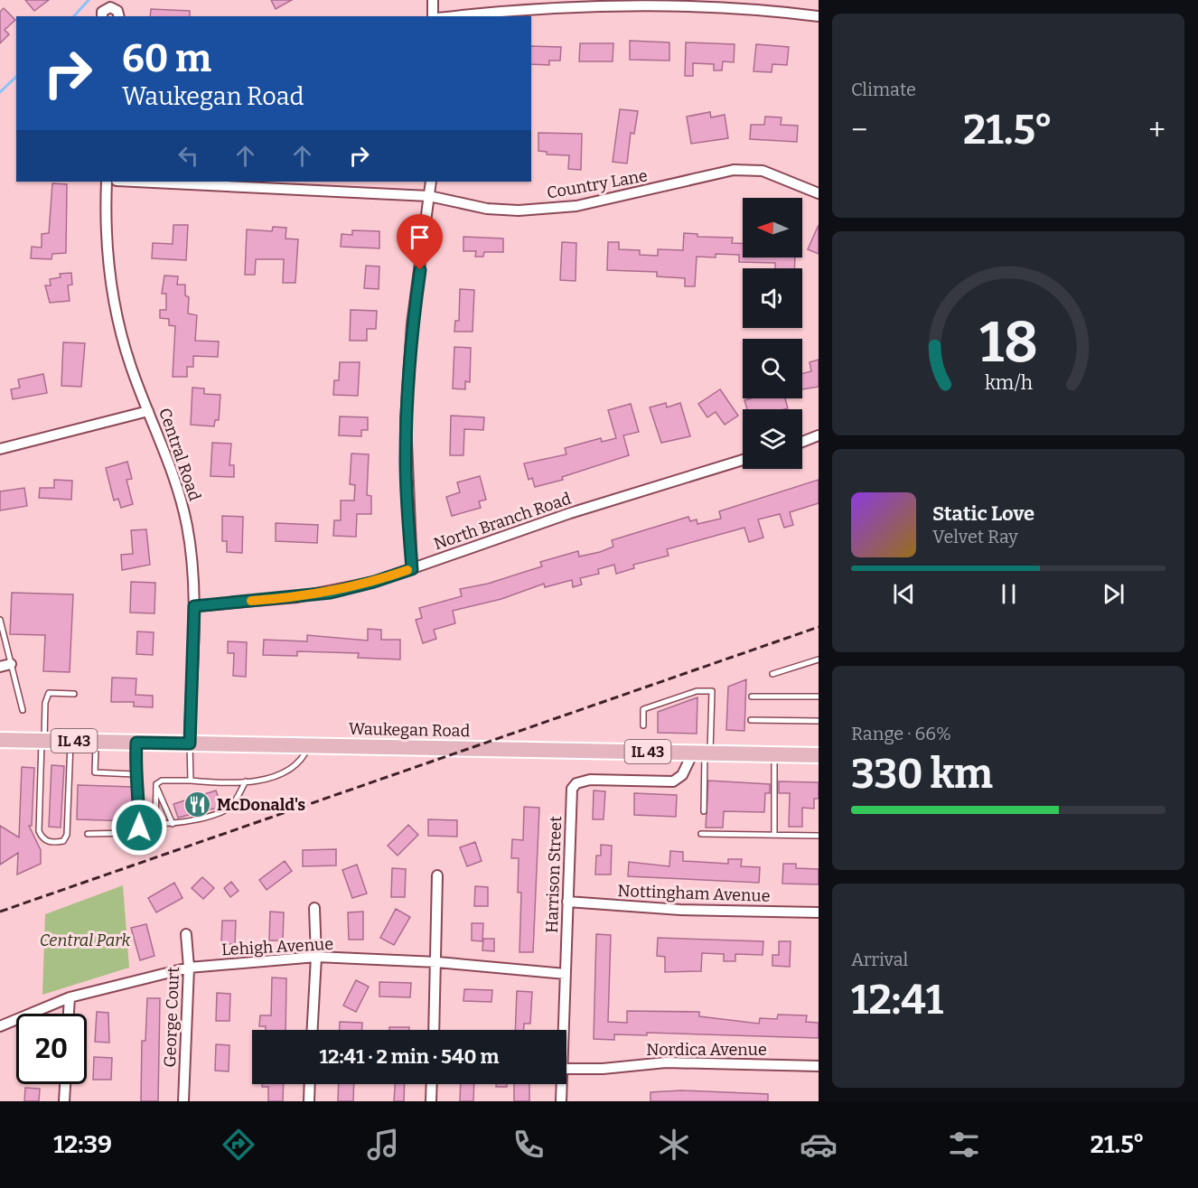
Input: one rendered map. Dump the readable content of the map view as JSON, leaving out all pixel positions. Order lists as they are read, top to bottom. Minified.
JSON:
{"streets":{"main road":["Waukegan Road","IL 43"],"street":["Country Lane","Central Road","North Branch Road","Harrison Street","Nottingham Avenue","Lehigh Avenue","George Court","Nordica Avenue"]},"crossings":[["Central Road","North Branch Road"],["Central Road","Waukegan Road"],["Waukegan Road","Harrison Street"],["Harrison Street","Nottingham Avenue"],["Harrison Street","Lehigh Avenue"],["Lehigh Avenue","George Court"]],"parks":["Central Park"],"places":{"restaurant":["McDonald's"]},"north":"left","page":{"tile":["Climate",["Range · 66%","330 km"],["Arrival","12:41"]],"turn":["60 m","Waukegan Road"],"heat":["−","21.5°","+"],"song":["Static Love","Velvet Ray"],"limit":"20","trip":"12:41 · 2 min · 540 m","tabs":["12:39","21.5°"],"gauge":["18","km/h"]}}
